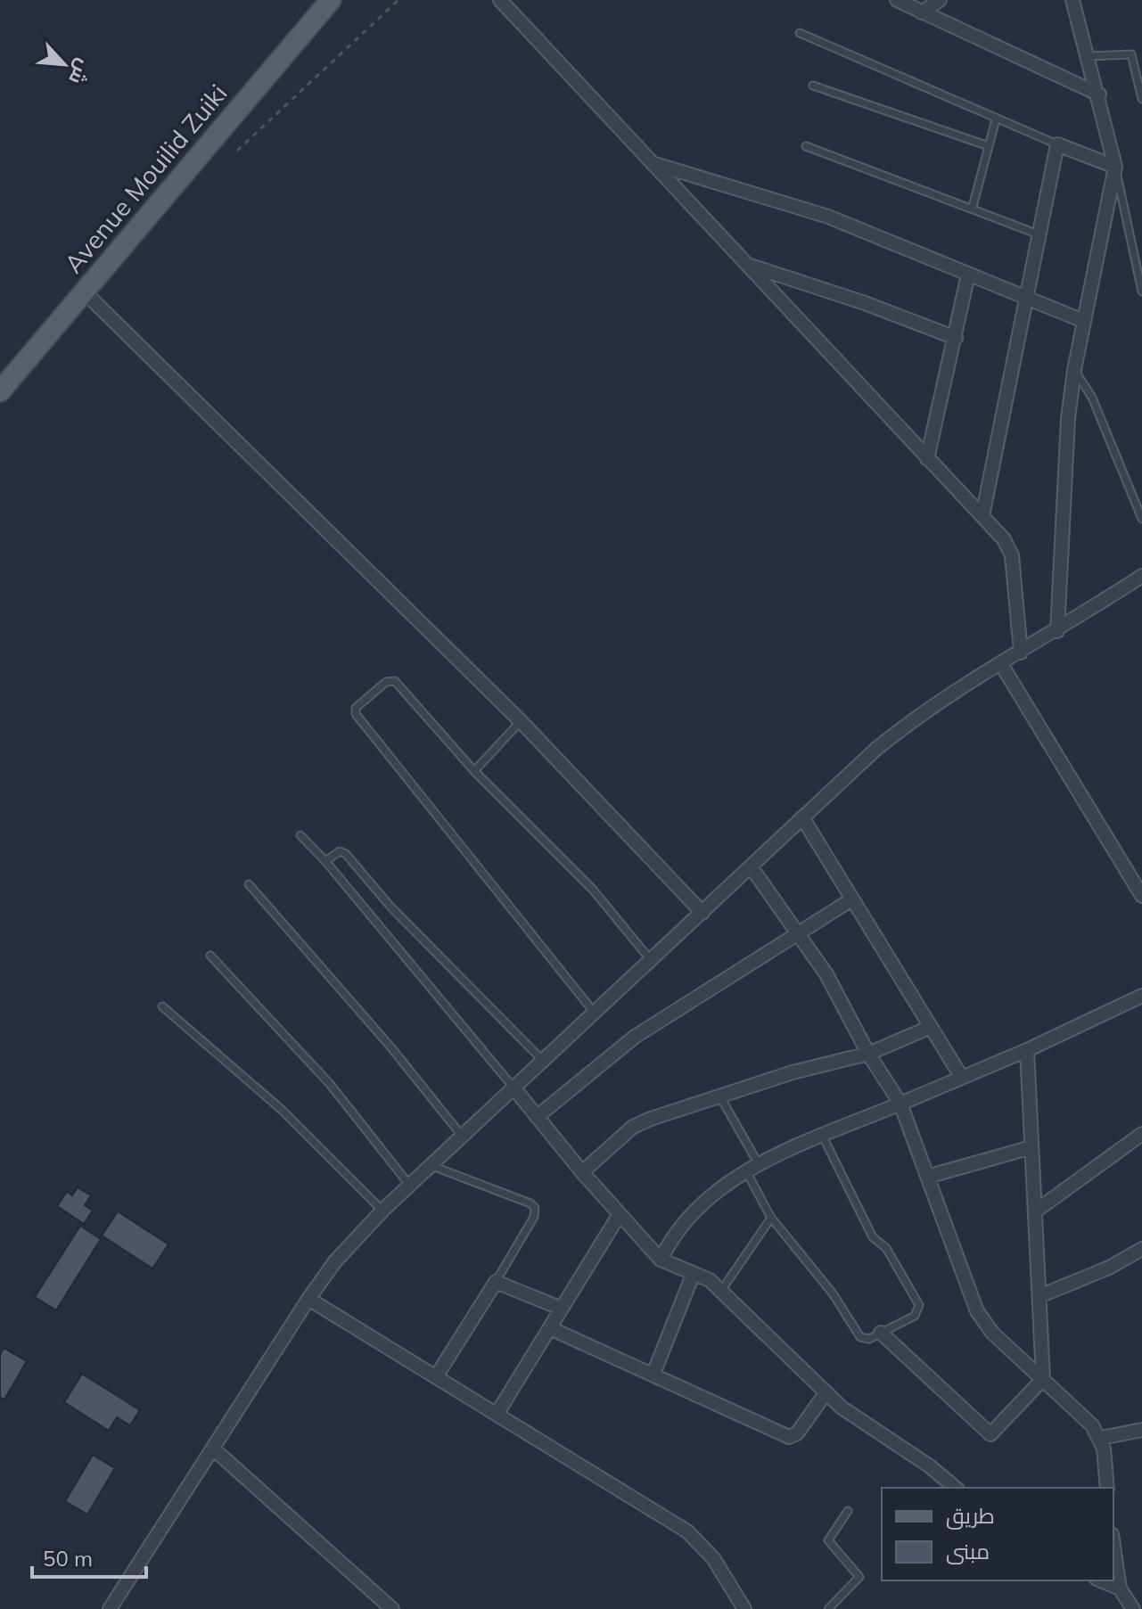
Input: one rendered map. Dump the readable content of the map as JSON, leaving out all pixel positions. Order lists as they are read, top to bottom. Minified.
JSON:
{"streets":{"main road":["Avenue Mouilid Zuiki"]},"legend":["طريق","مبنى"],"scale_bar":"50 m","north":"bottom right"}
